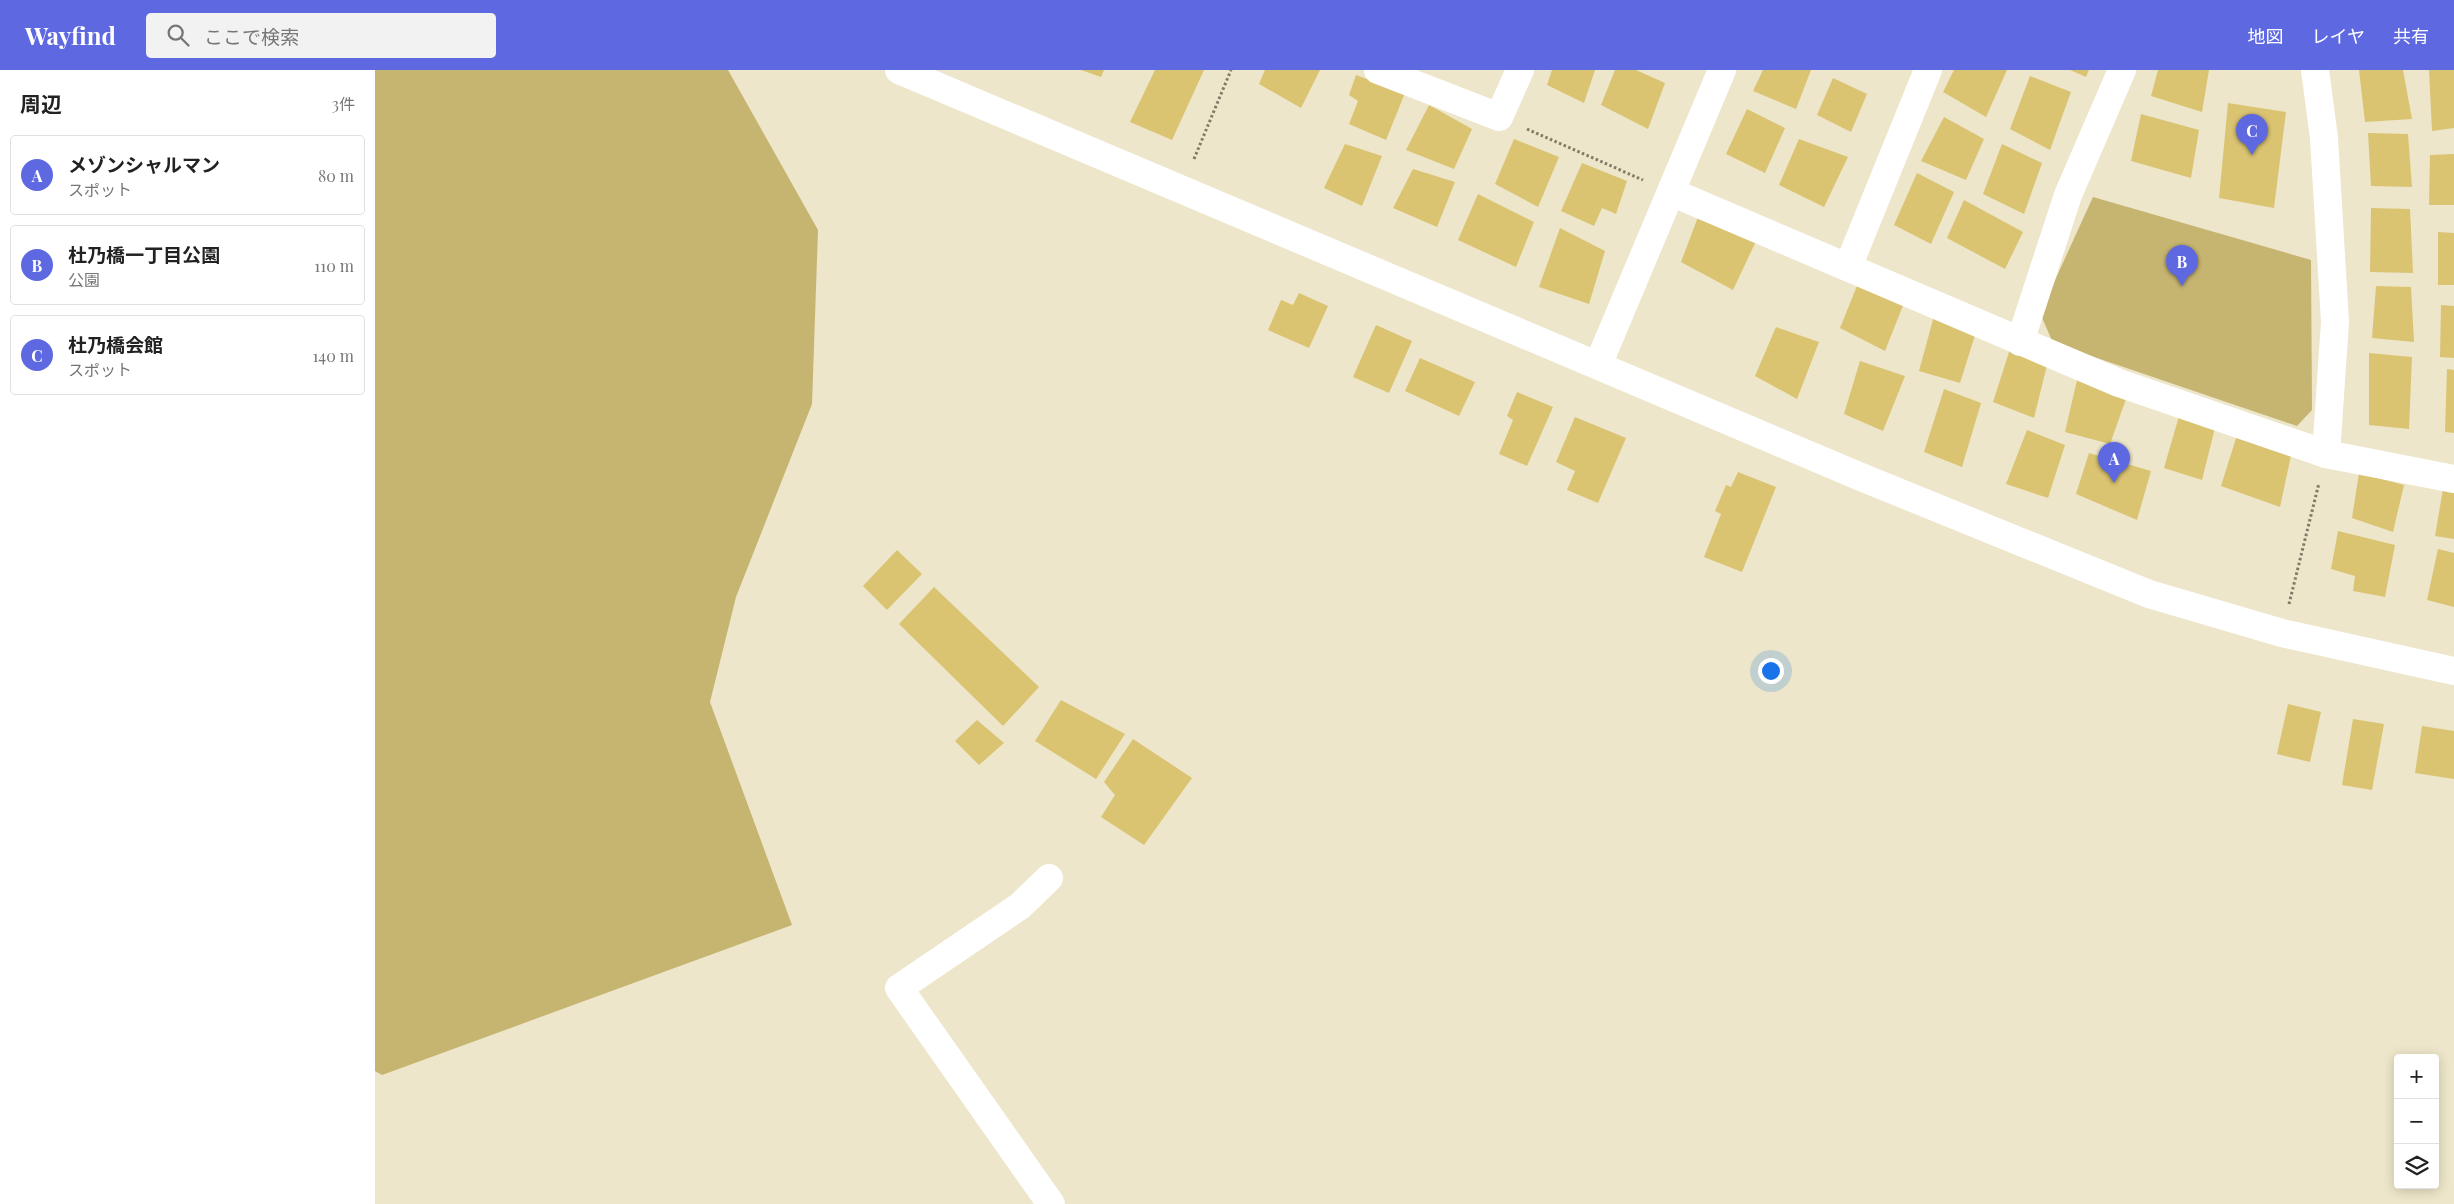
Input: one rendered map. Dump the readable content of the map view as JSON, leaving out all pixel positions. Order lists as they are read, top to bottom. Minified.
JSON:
{"page":{"header":"Wayfind","search":"ここで検索","nav":["地図","レイヤ","共有"],"heading":["周辺","3件"],"pins":["C","B","A"],"list":[{"mark":"A","name":"メゾンシャルマン","note":"スポット","value":"80 m"},{"mark":"B","name":"杜乃橋一丁目公園","note":"公園","value":"110 m"},{"mark":"C","name":"杜乃橋会館","note":"スポット","value":"140 m"}],"map_buttons":["+","−"]}}
